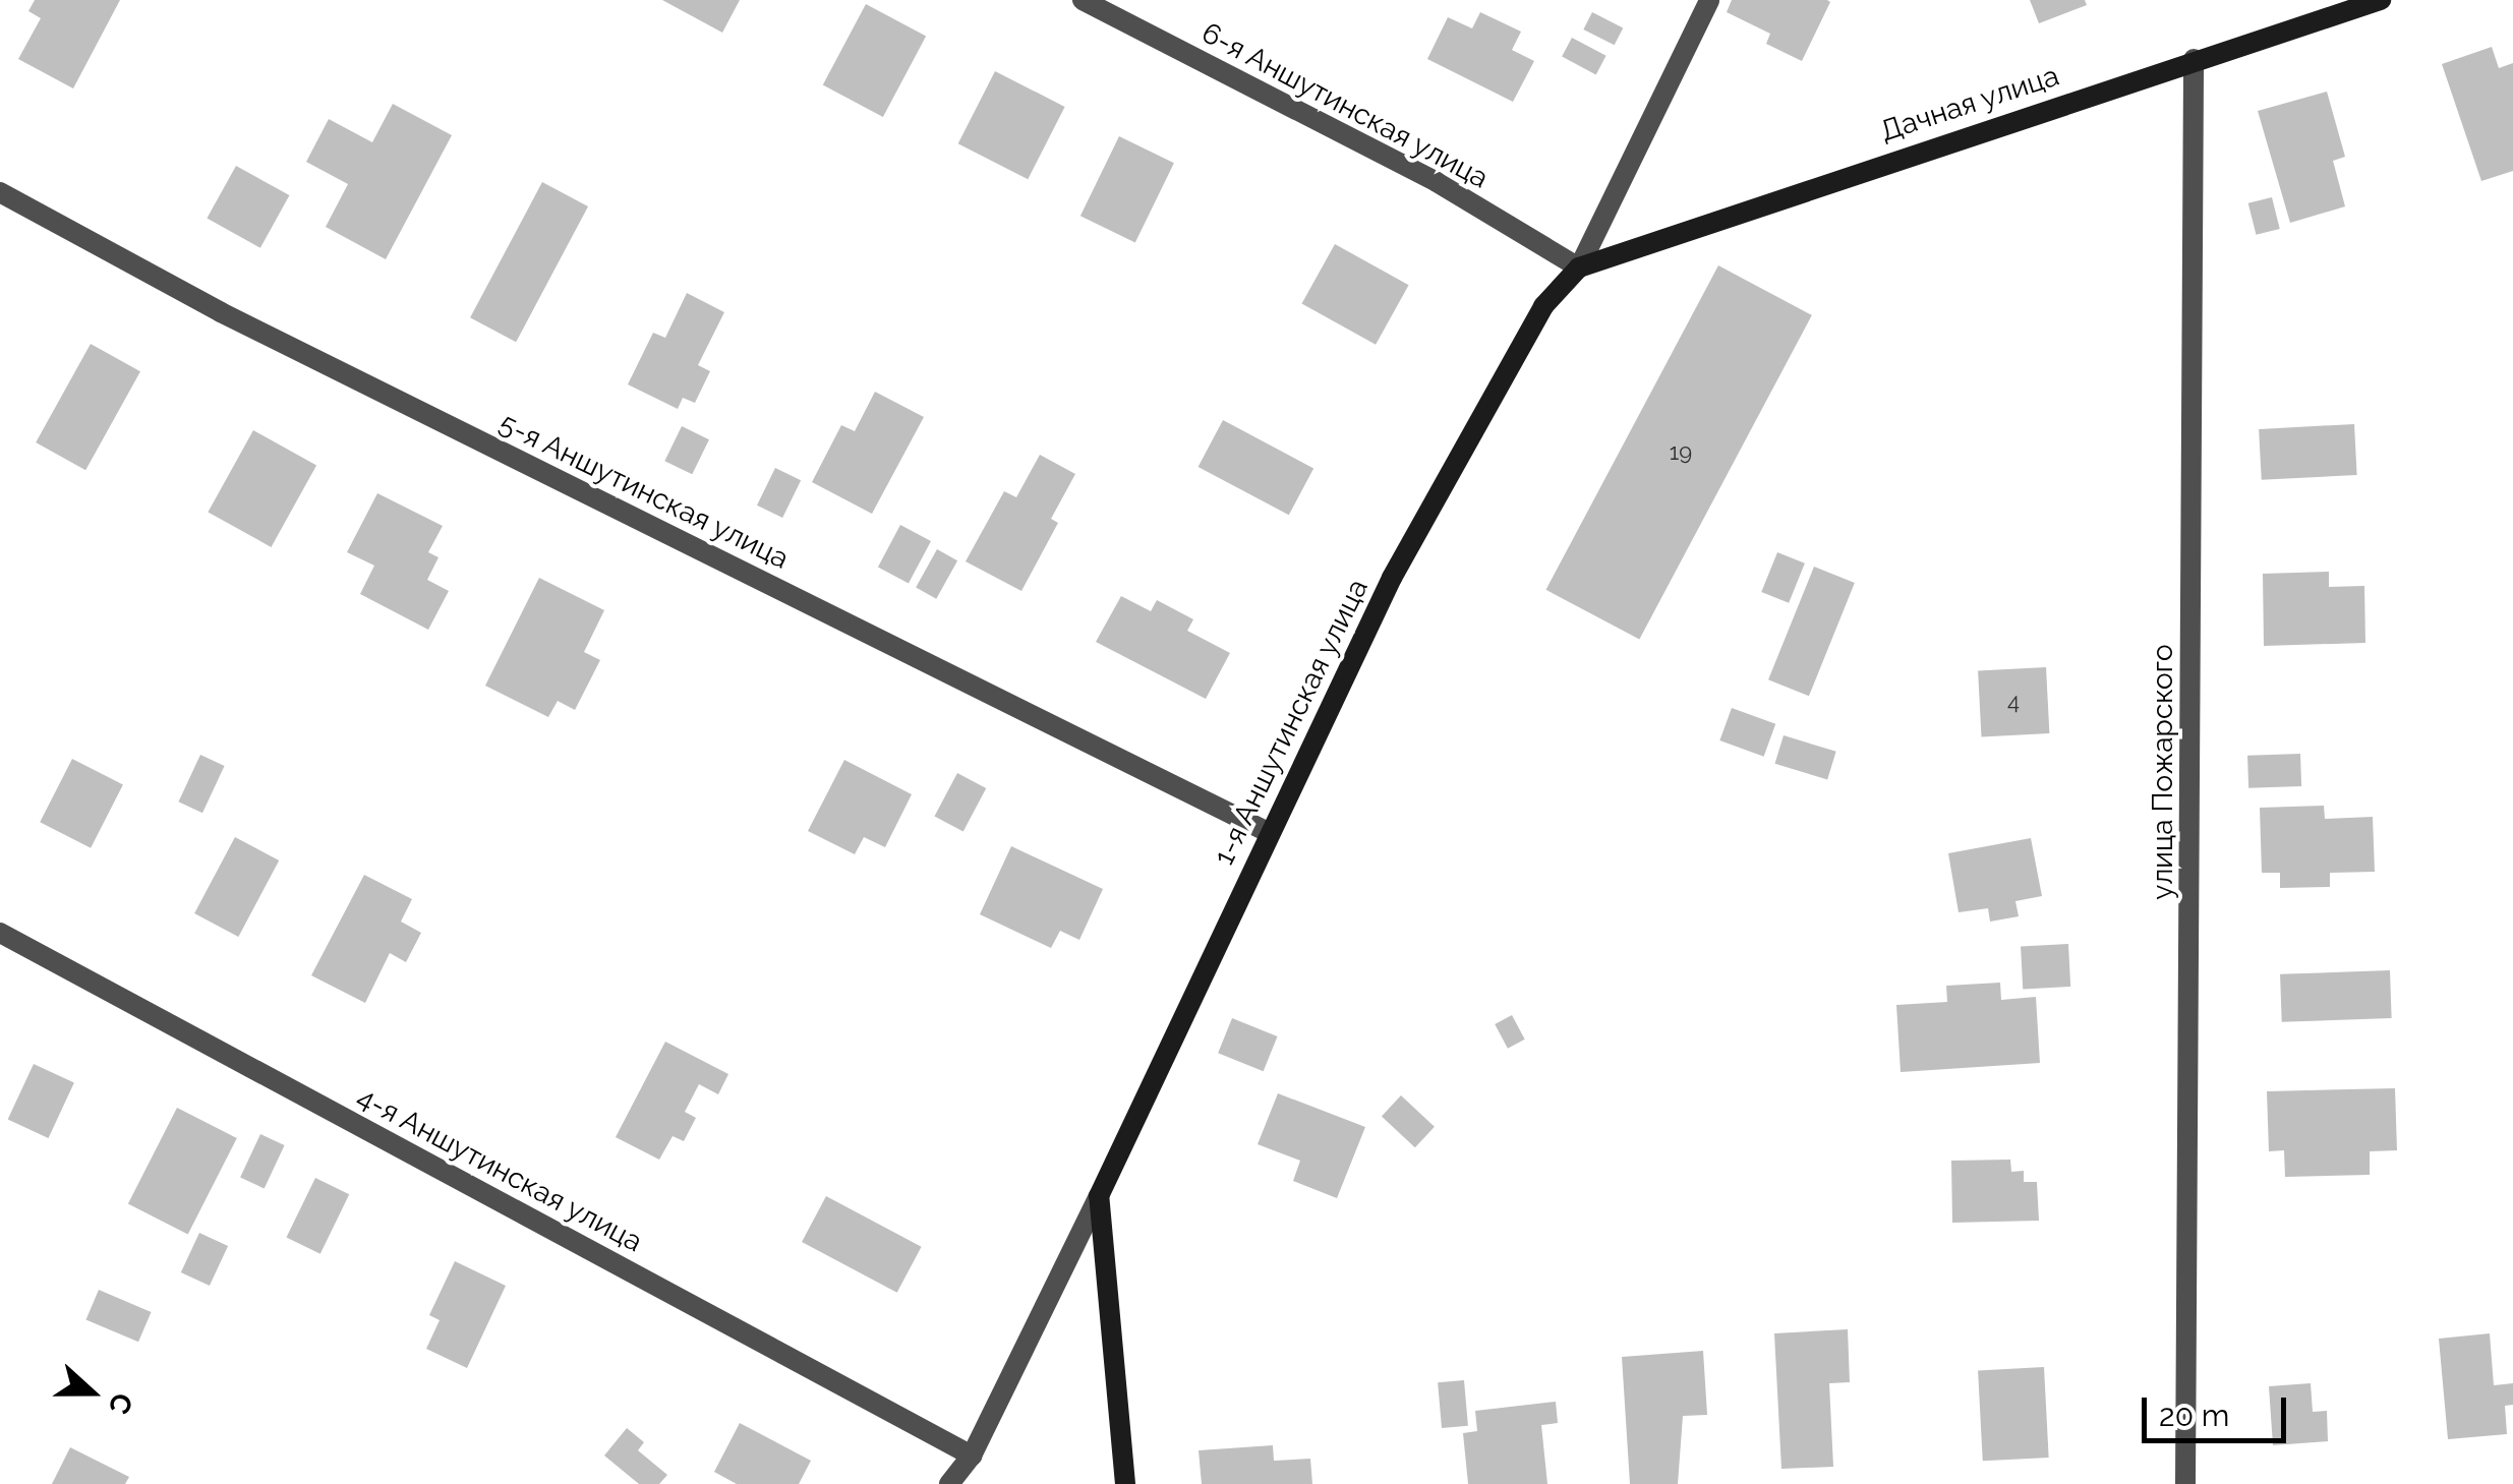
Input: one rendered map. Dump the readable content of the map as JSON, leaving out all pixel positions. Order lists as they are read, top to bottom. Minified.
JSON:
{"streets":{"street":["Дачная улица","6-я Аншутинская улица","5-я Аншутинская улица","1-я Аншутинская улица","улица Пожарского","4-я Аншутинская улица"]},"crossings":[["Дачная улица","6-я Аншутинская улица"],["Дачная улица","1-я Аншутинская улица"],["Дачная улица","улица Пожарского"],["6-я Аншутинская улица","1-я Аншутинская улица"],["5-я Аншутинская улица","1-я Аншутинская улица"],["1-я Аншутинская улица","4-я Аншутинская улица"]],"house_numbers":["19","4"],"scale_bar":"20 m","north":"right"}
